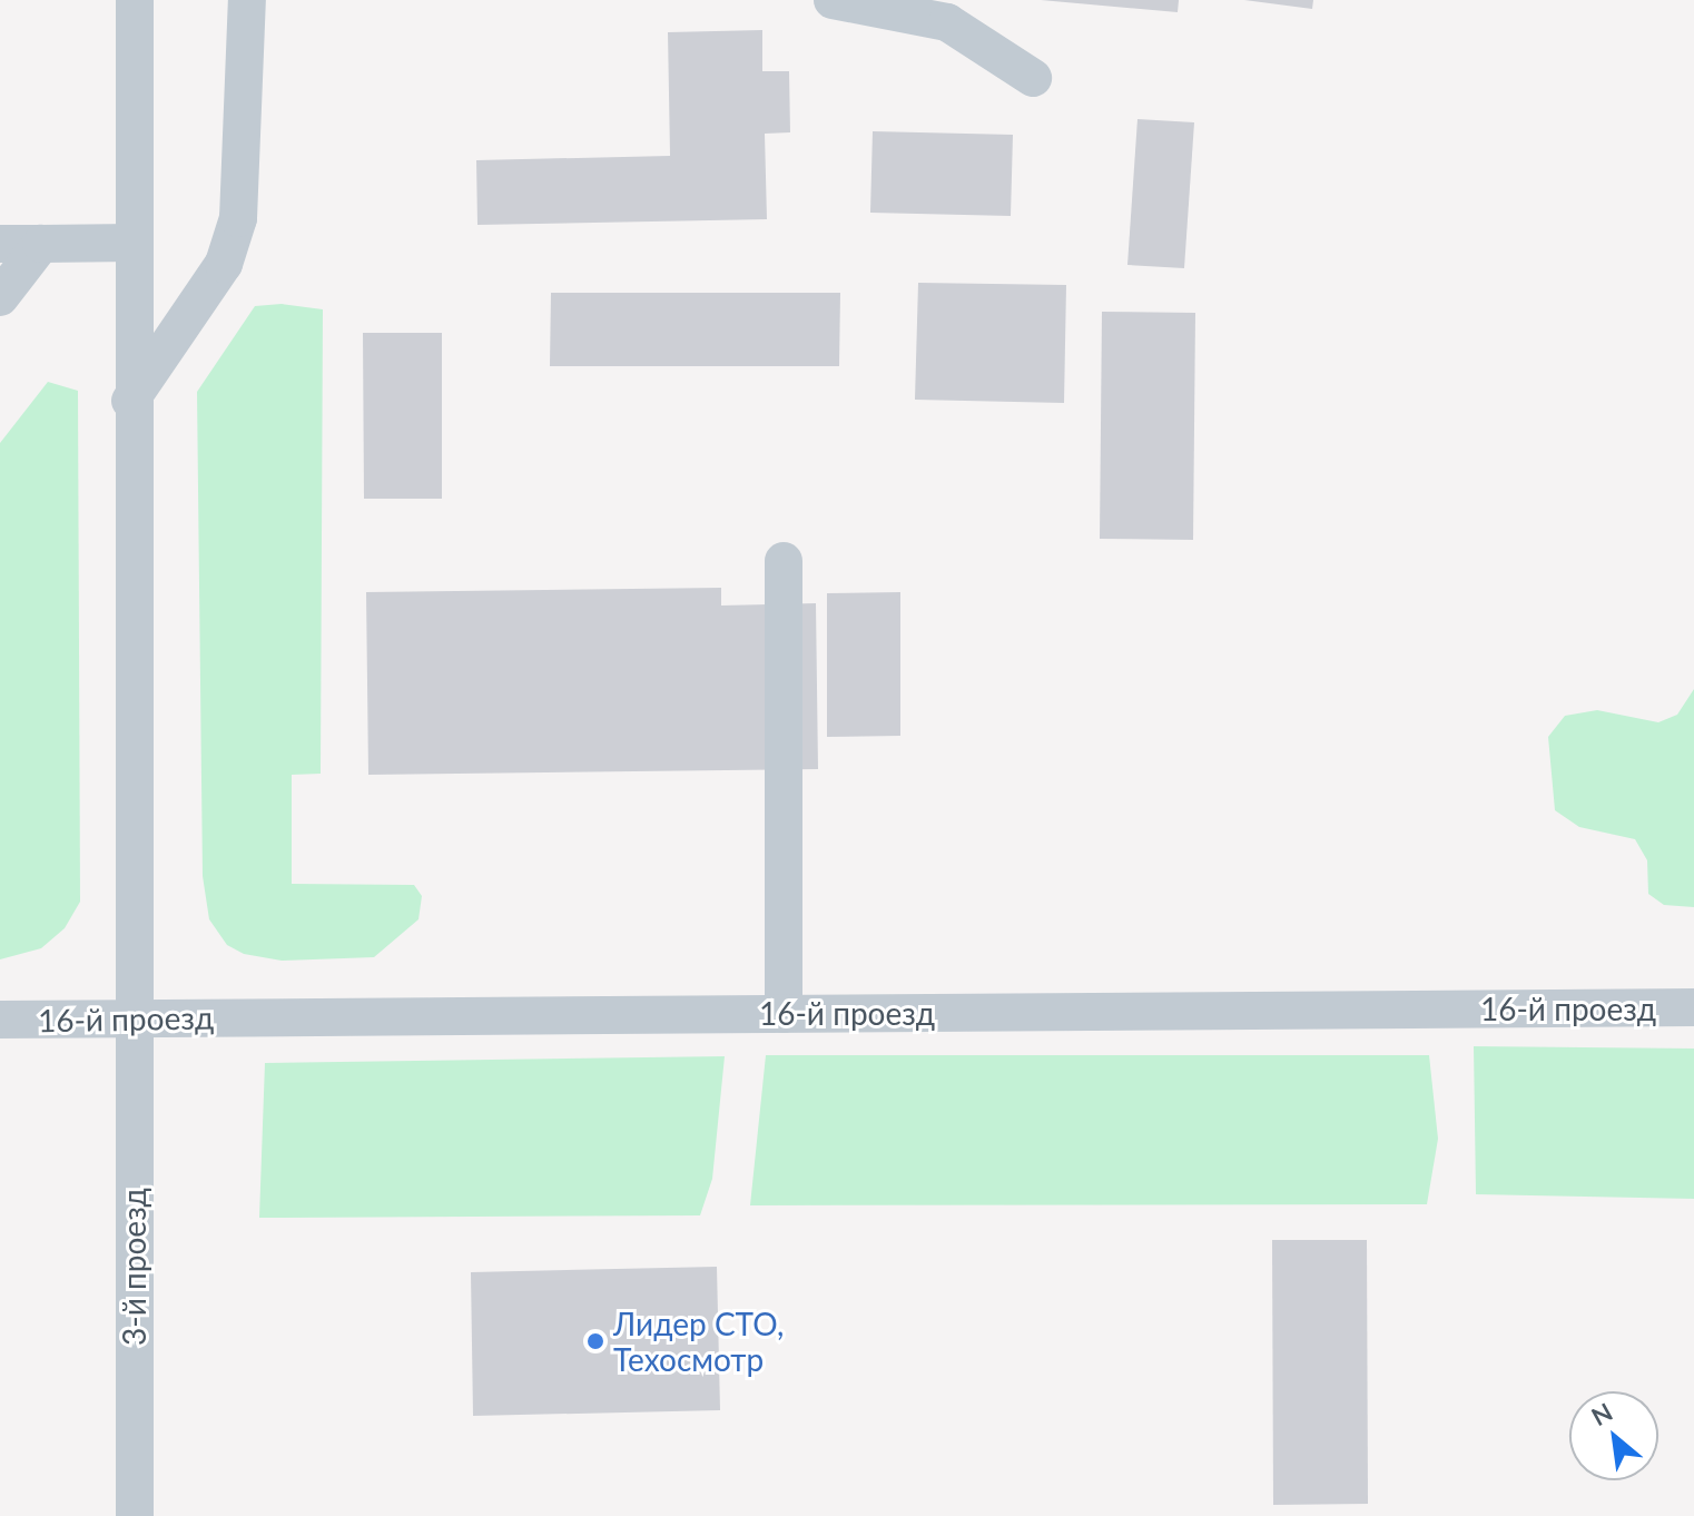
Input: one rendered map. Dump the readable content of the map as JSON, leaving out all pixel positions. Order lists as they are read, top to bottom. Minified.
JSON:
{"streets":{"street":["16-й проезд","3-й проезд"]},"crossings":[["16-й проезд","3-й проезд"]],"places":["Лидер СТО, Техосмотр"],"north":"top left"}
